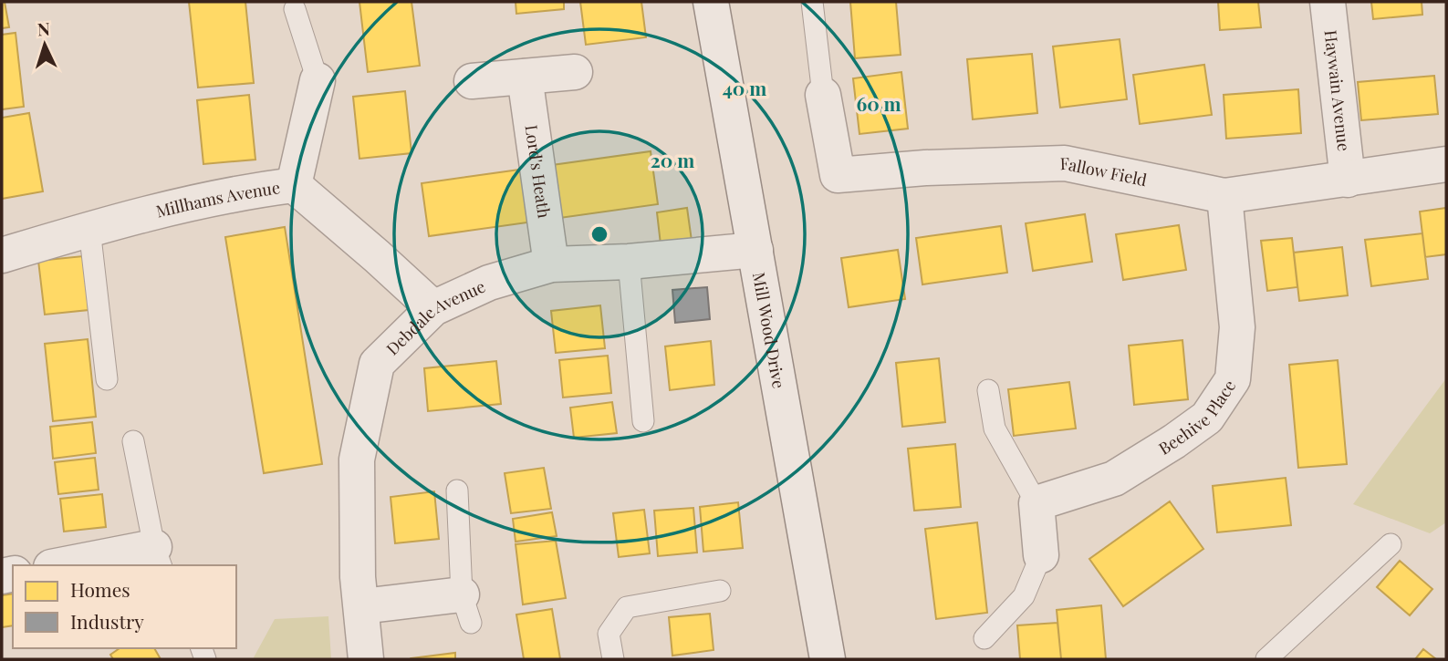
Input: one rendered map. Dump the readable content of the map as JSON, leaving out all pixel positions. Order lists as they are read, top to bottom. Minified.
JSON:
{"streets":{"street":["Haywain Avenue","Lord's Heath","Fallow Field","Millhams Avenue","Debdale Avenue","Mill Wood Drive","Beehive Place"]},"crossings":[["Haywain Avenue","Fallow Field"],["Lord's Heath","Debdale Avenue"],["Fallow Field","Beehive Place"],["Millhams Avenue","Debdale Avenue"],["Debdale Avenue","Mill Wood Drive"]],"legend":["Homes","Industry"],"north":"top","rings":["40 m","60 m","20 m"]}
